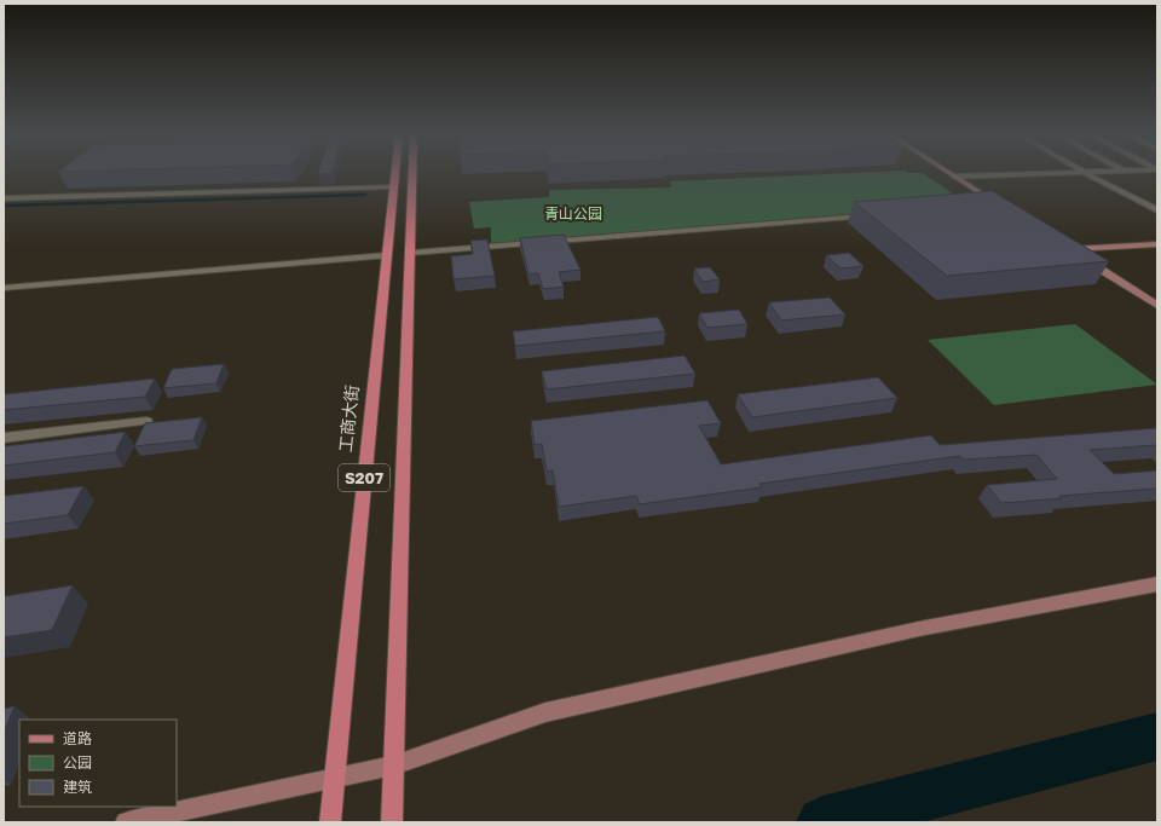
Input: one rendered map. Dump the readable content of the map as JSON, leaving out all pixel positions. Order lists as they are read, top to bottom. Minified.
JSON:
{"streets":{"main road":["工商大街","S207"]},"parks":["青山公园"],"legend":["道路","公园","建筑"]}
